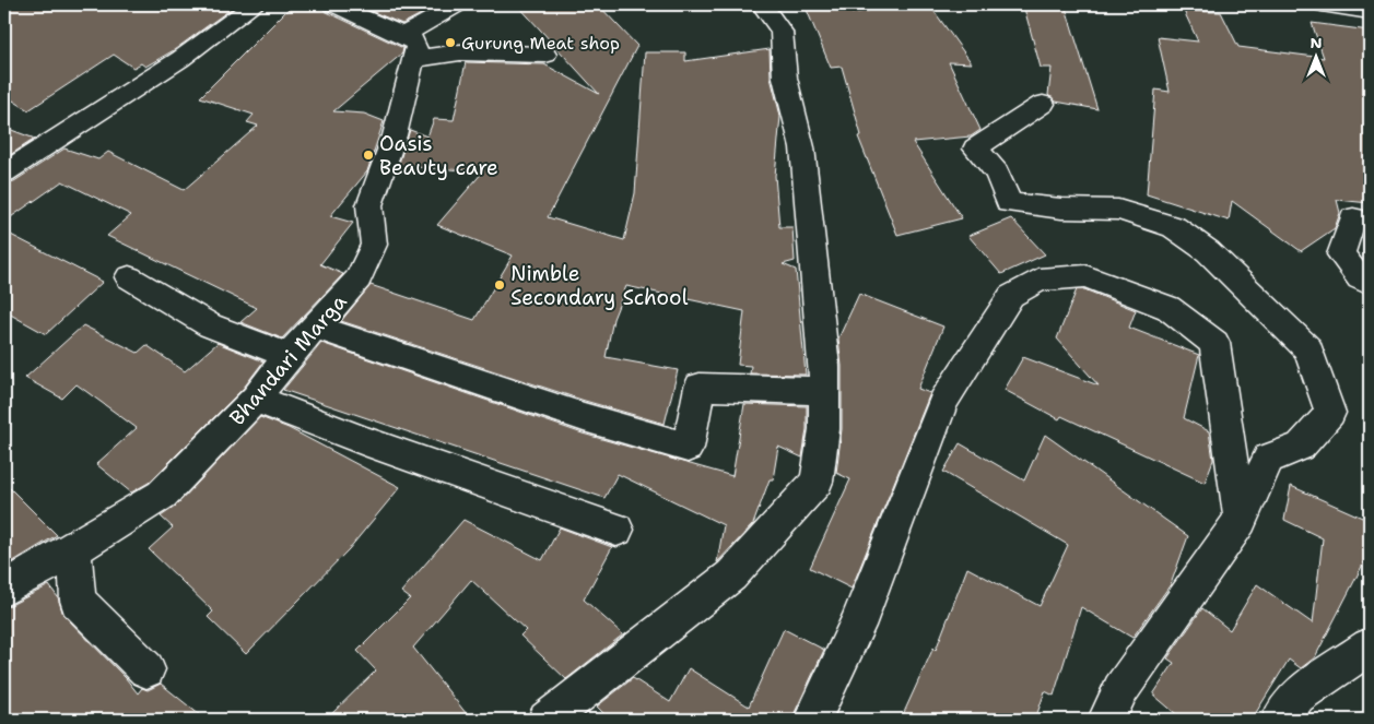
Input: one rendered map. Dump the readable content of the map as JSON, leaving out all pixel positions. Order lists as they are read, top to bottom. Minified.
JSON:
{"streets":{"street":["Bhandari Marga"]},"places":["Gurung Meat shop","Oasis Beauty care","Nimble Secondary School"],"north":"top"}
